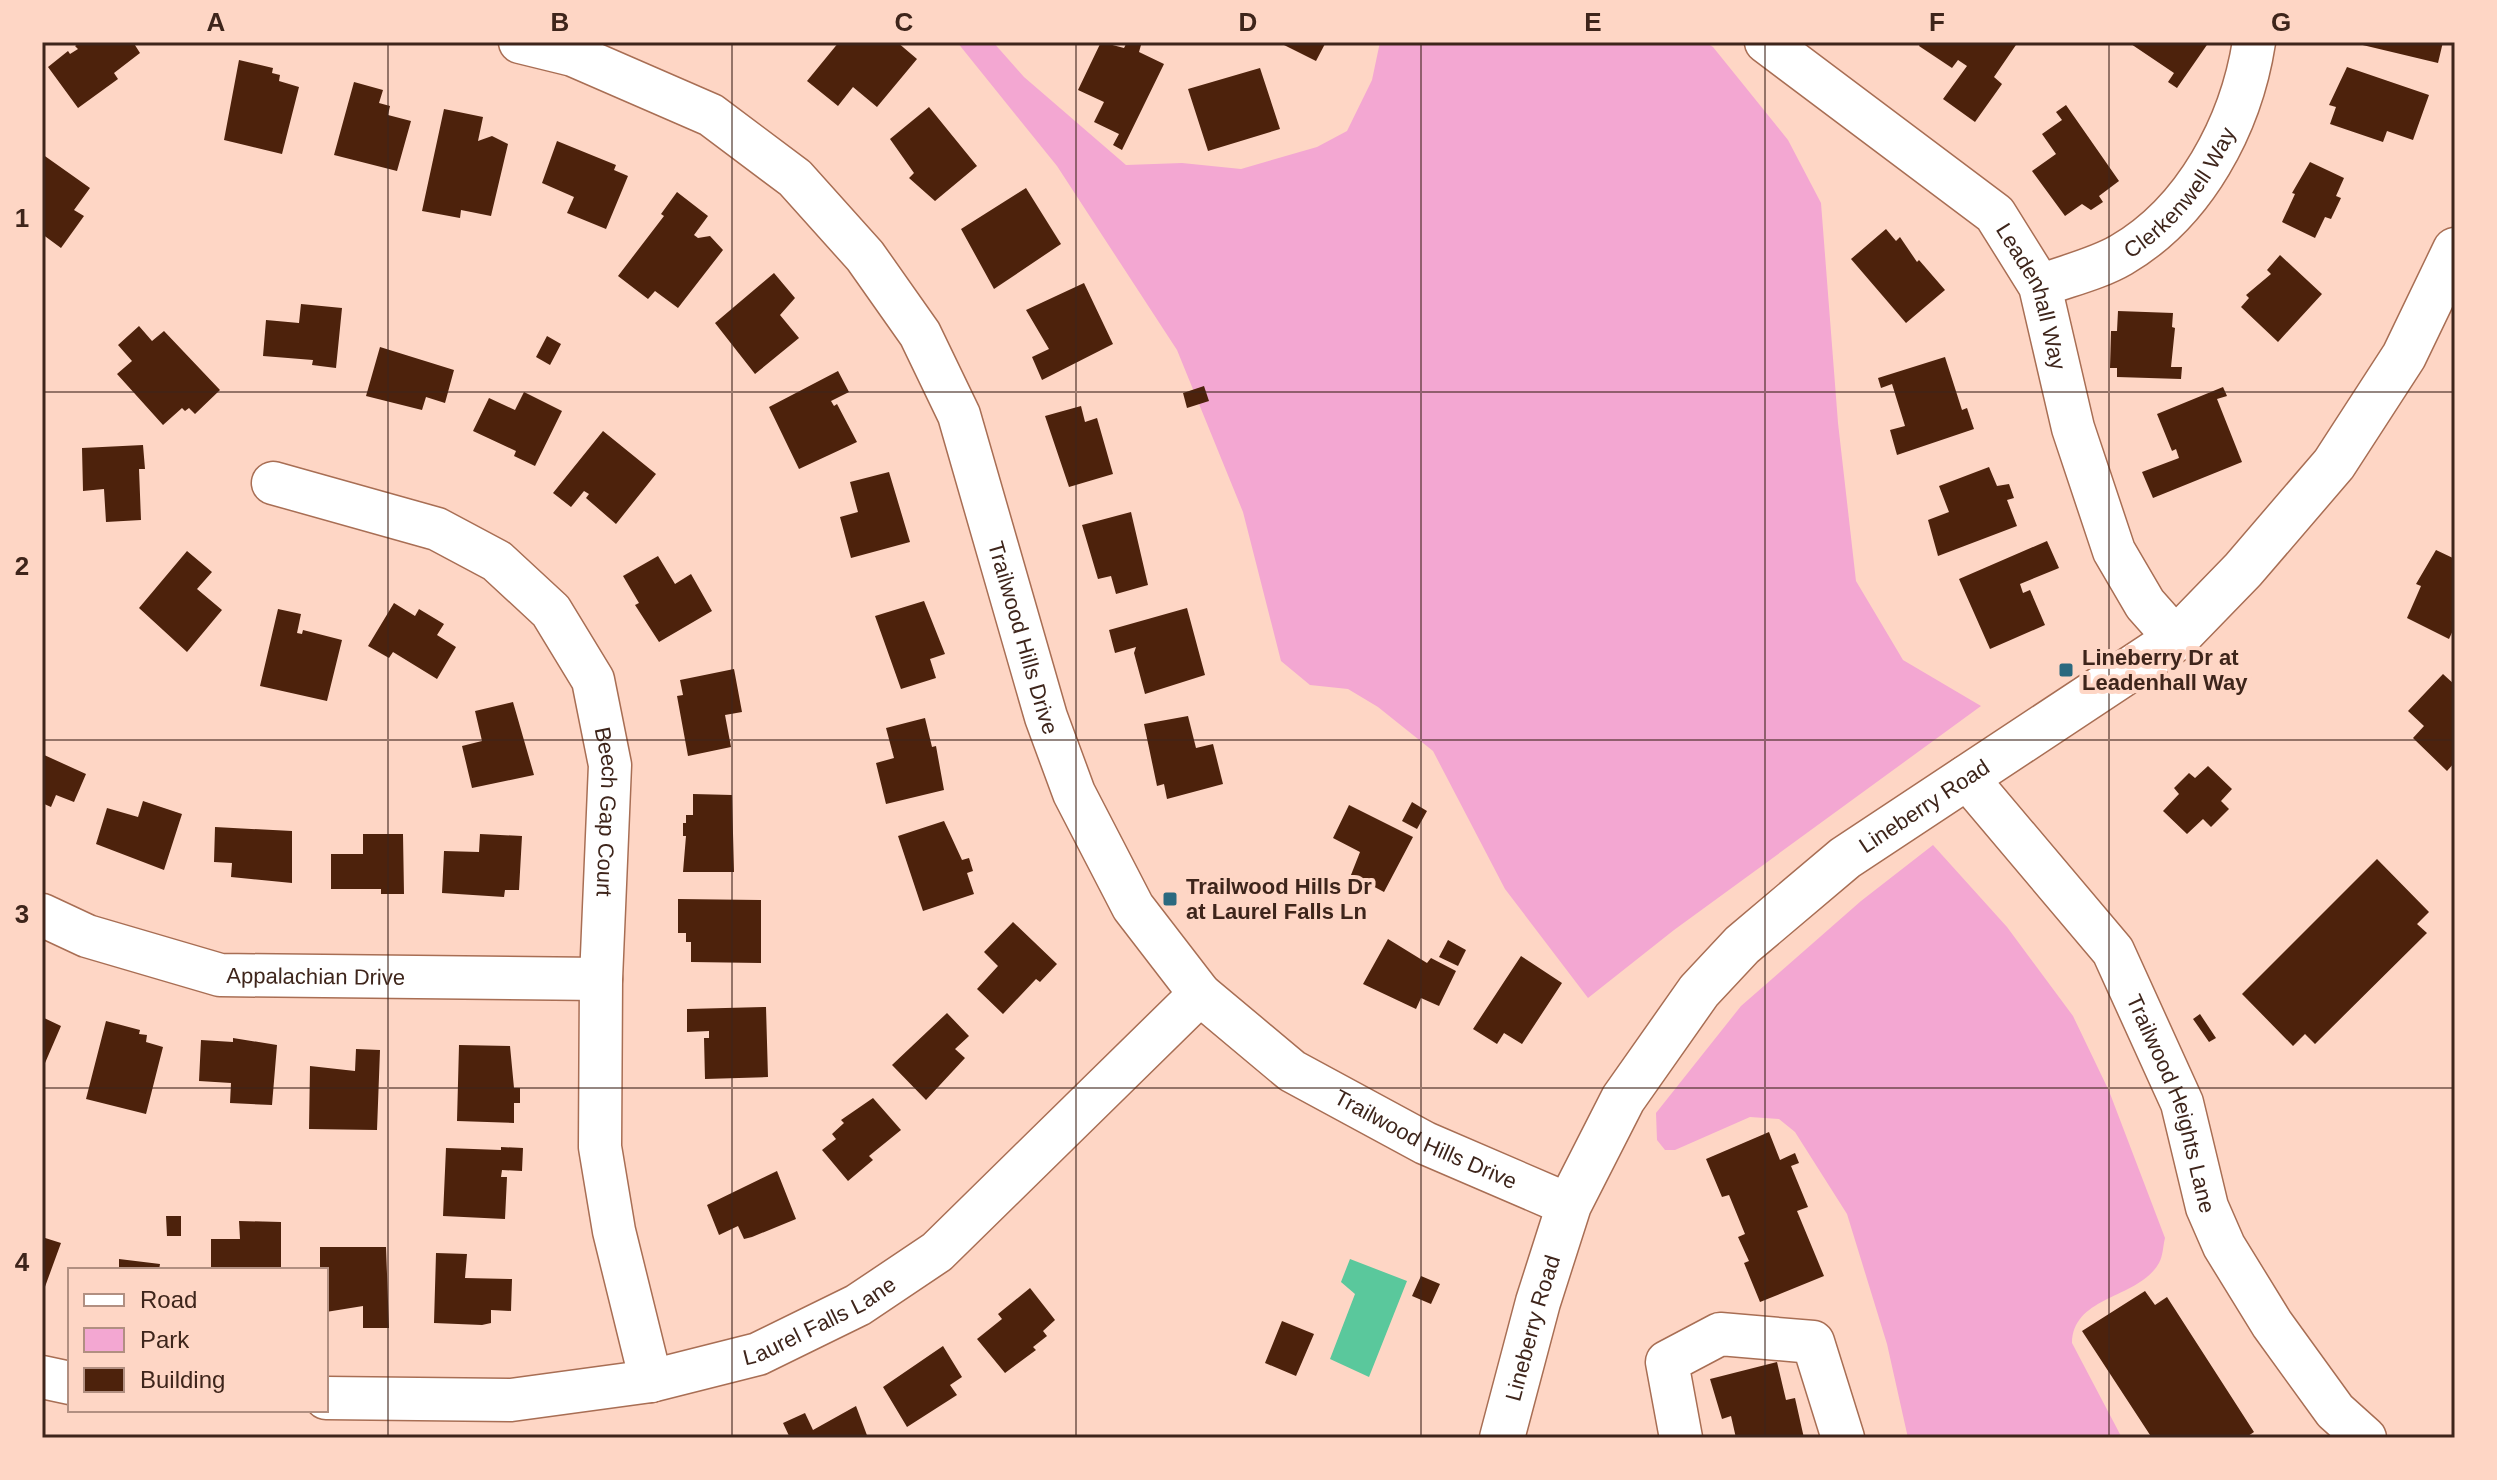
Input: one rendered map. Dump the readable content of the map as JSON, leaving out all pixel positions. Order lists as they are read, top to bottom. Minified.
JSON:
{"streets":{"street":["Clerkenwell Way","Leadenhall Way","Trailwood Hills Drive","Lineberry Road","Beech Gap Court","Appalachian Drive","Trailwood Heights Lane","Laurel Falls Lane"]},"crossings":[["Clerkenwell Way","Leadenhall Way"],["Leadenhall Way","Lineberry Road"],["Trailwood Hills Drive","Lineberry Road"],["Trailwood Hills Drive","Laurel Falls Lane"],["Lineberry Road","Trailwood Heights Lane"],["Beech Gap Court","Appalachian Drive"],["Beech Gap Court","Laurel Falls Lane"]],"places":{"transit":["Lineberry Dr at Leadenhall Way","Trailwood Hills Dr at Laurel Falls Ln"]},"legend":["Road","Park","Building"],"grid":{"columns":["A","B","C","D","E","F","G"],"rows":["1","2","3","4"]}}
